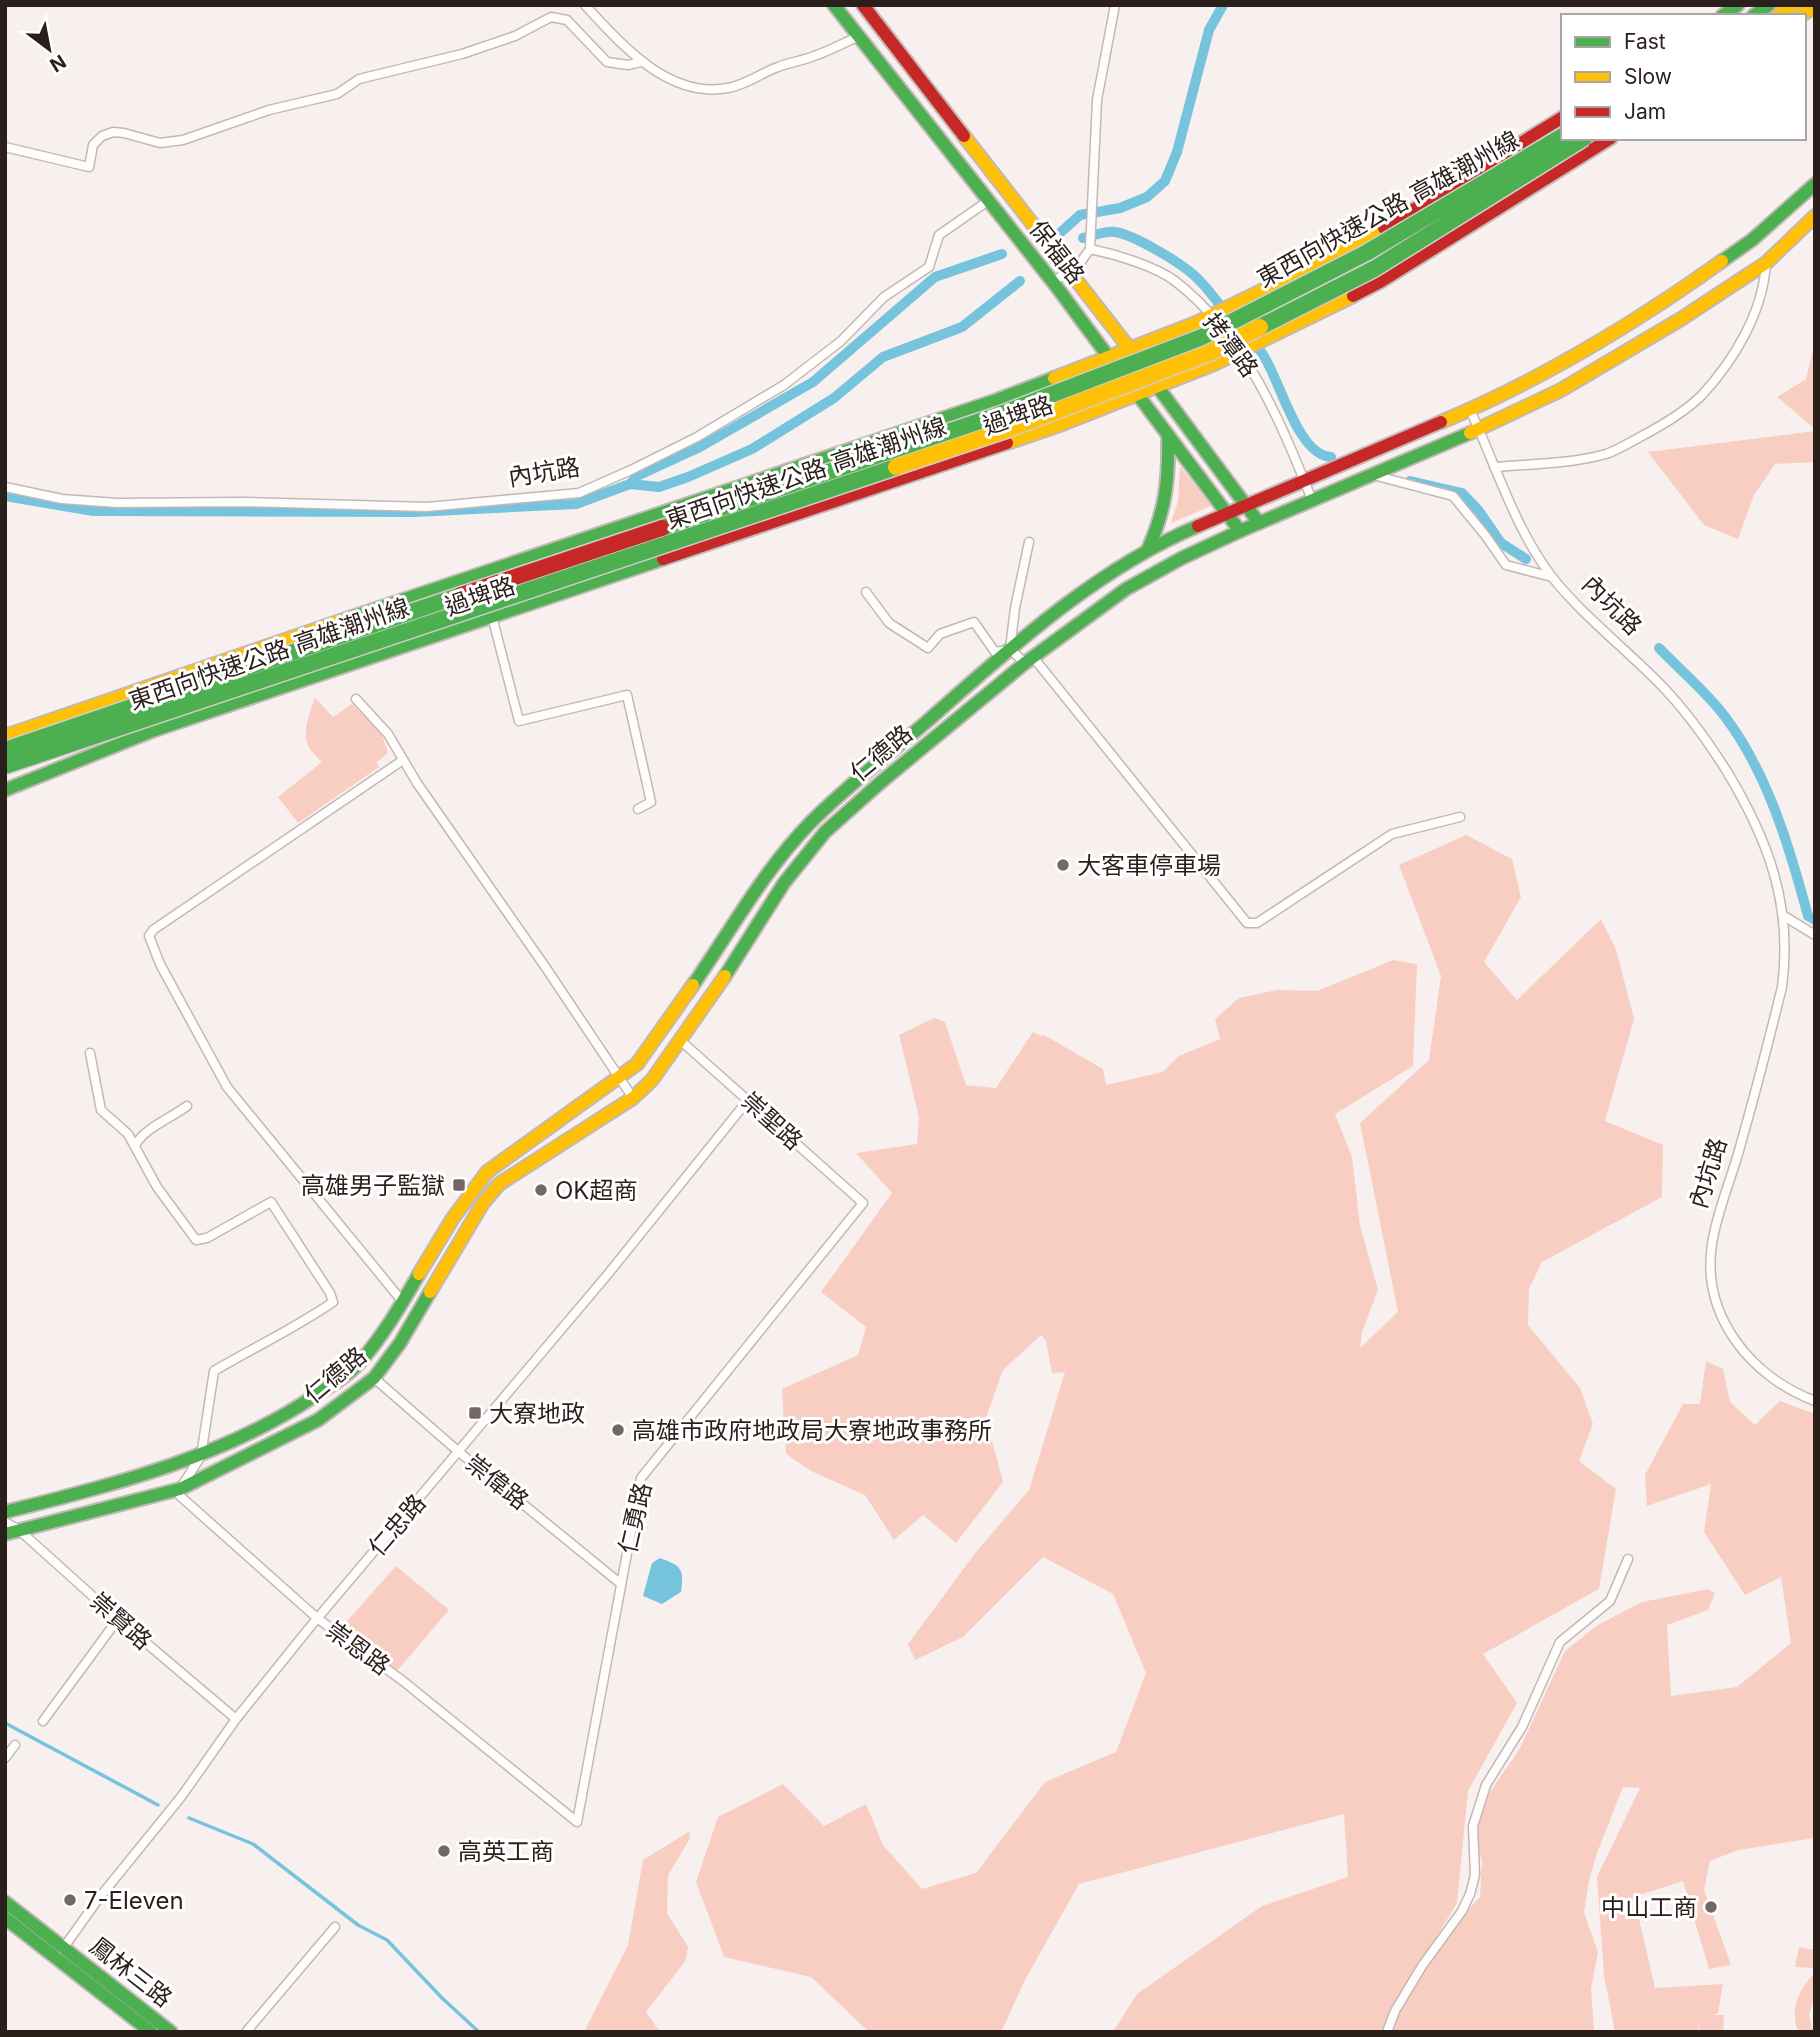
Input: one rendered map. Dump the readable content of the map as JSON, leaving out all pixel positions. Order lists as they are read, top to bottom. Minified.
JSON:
{"streets":{"main road":["東西向快速公路 高雄潮州線","保福路","過埤路","仁德路","鳳林三路"],"street":["拷潭路","內坑路","崇聖路","崇偉路","仁勇路","仁忠路","崇賢路","崇恩路"]},"crossings":[["保福路","過埤路"],["保福路","內坑路"],["保福路","仁德路"],["拷潭路","過埤路"],["仁德路","崇聖路"],["仁德路","崇偉路"],["仁德路","崇賢路"],["仁德路","崇恩路"],["崇聖路","仁勇路"],["崇聖路","仁忠路"],["崇偉路","仁勇路"],["崇偉路","仁忠路"],["仁勇路","崇恩路"],["仁忠路","崇賢路"],["仁忠路","崇恩路"],["仁忠路","鳳林三路"]],"places":{"other":["大客車停車場","OK超商","高雄市政府地政局大寮地政事務所","高英工商","7-Eleven","中山工商"],"transit":["高雄男子監獄","大寮地政"]},"legend":["Fast","Slow","Jam"],"north":"bottom right"}
